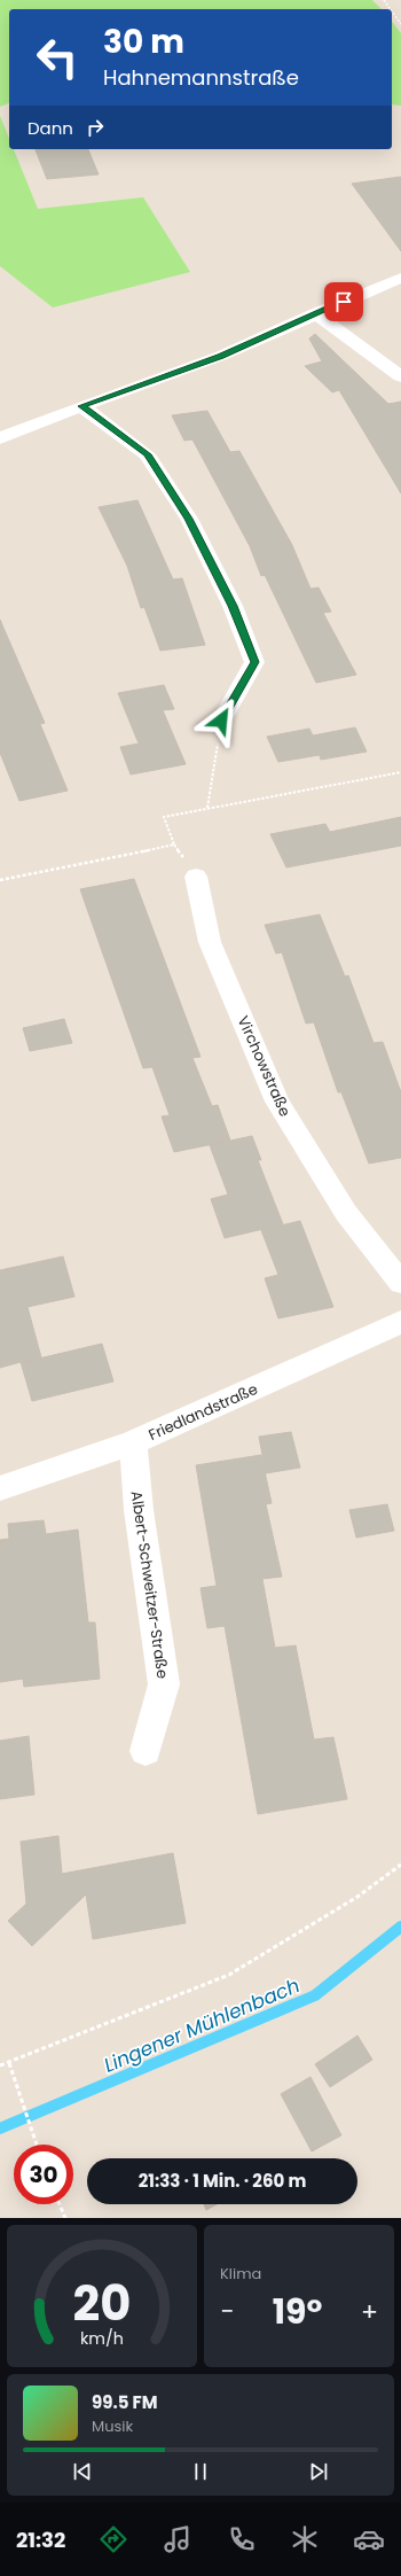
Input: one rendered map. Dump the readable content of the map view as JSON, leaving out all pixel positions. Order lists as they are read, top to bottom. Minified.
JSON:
{"streets":{"street":["Virchowstraße","Friedlandstraße","Albert-Schweitzer-Straße"]},"crossings":[["Friedlandstraße","Albert-Schweitzer-Straße"]],"water":["Lingener Mühlenbach"],"page":{"turn":["30 m","Hahnemannstraße"],"then":"Dann","limit":"30","trip":"21:33 · 1 Min. · 260 m","tile":"Klima","heat":["−","19°","+"],"song":["99.5 FM","Musik"],"tabs":"21:32","gauge":["20","km/h"]}}
